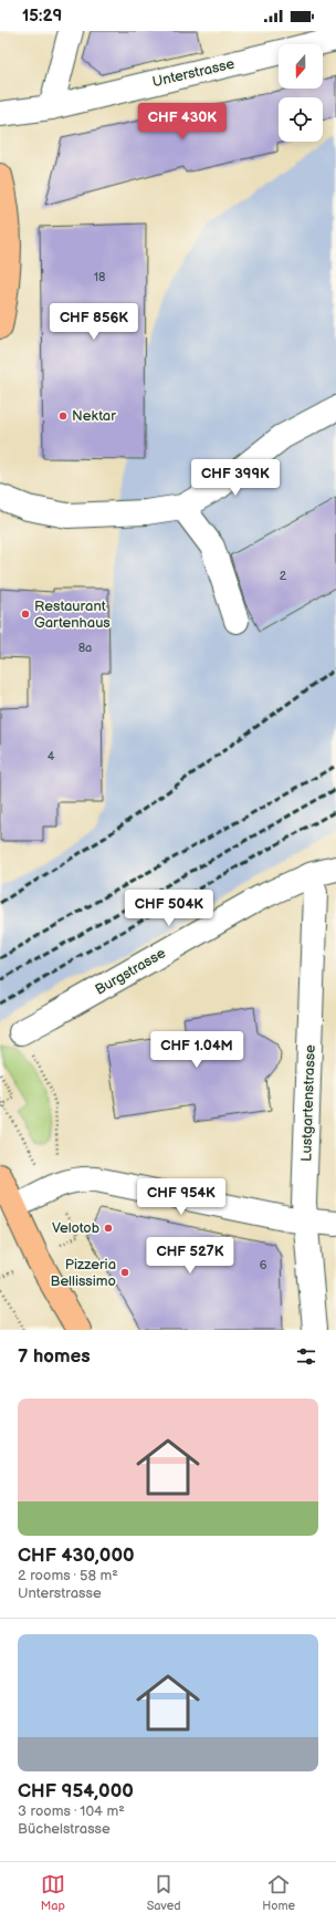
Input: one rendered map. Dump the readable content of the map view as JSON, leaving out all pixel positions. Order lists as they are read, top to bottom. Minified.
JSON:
{"streets":{"street":["Unterstrasse","Burgstrasse","Lustgartenstrasse"]},"crossings":[["Burgstrasse","Lustgartenstrasse"]],"places":["Nektar","Restaurant Gartenhaus","Velotob","Pizzeria Bellissimo"],"house_numbers":["18","2","8a","4","6"],"north":"bottom","page":{"status":"15:29","price":["CHF 430K","CHF 856K","CHF 399K","CHF 504K","CHF 1.04M","CHF 954K","CHF 527K"],"heading":"7 homes","list":[{"name":"CHF 430,000","note":"2 rooms · 58 m² · Unterstrasse"},{"name":"CHF 954,000","note":"3 rooms · 104 m² · Büchelstrasse"}],"tabs":["Map","Saved","Home"]}}
